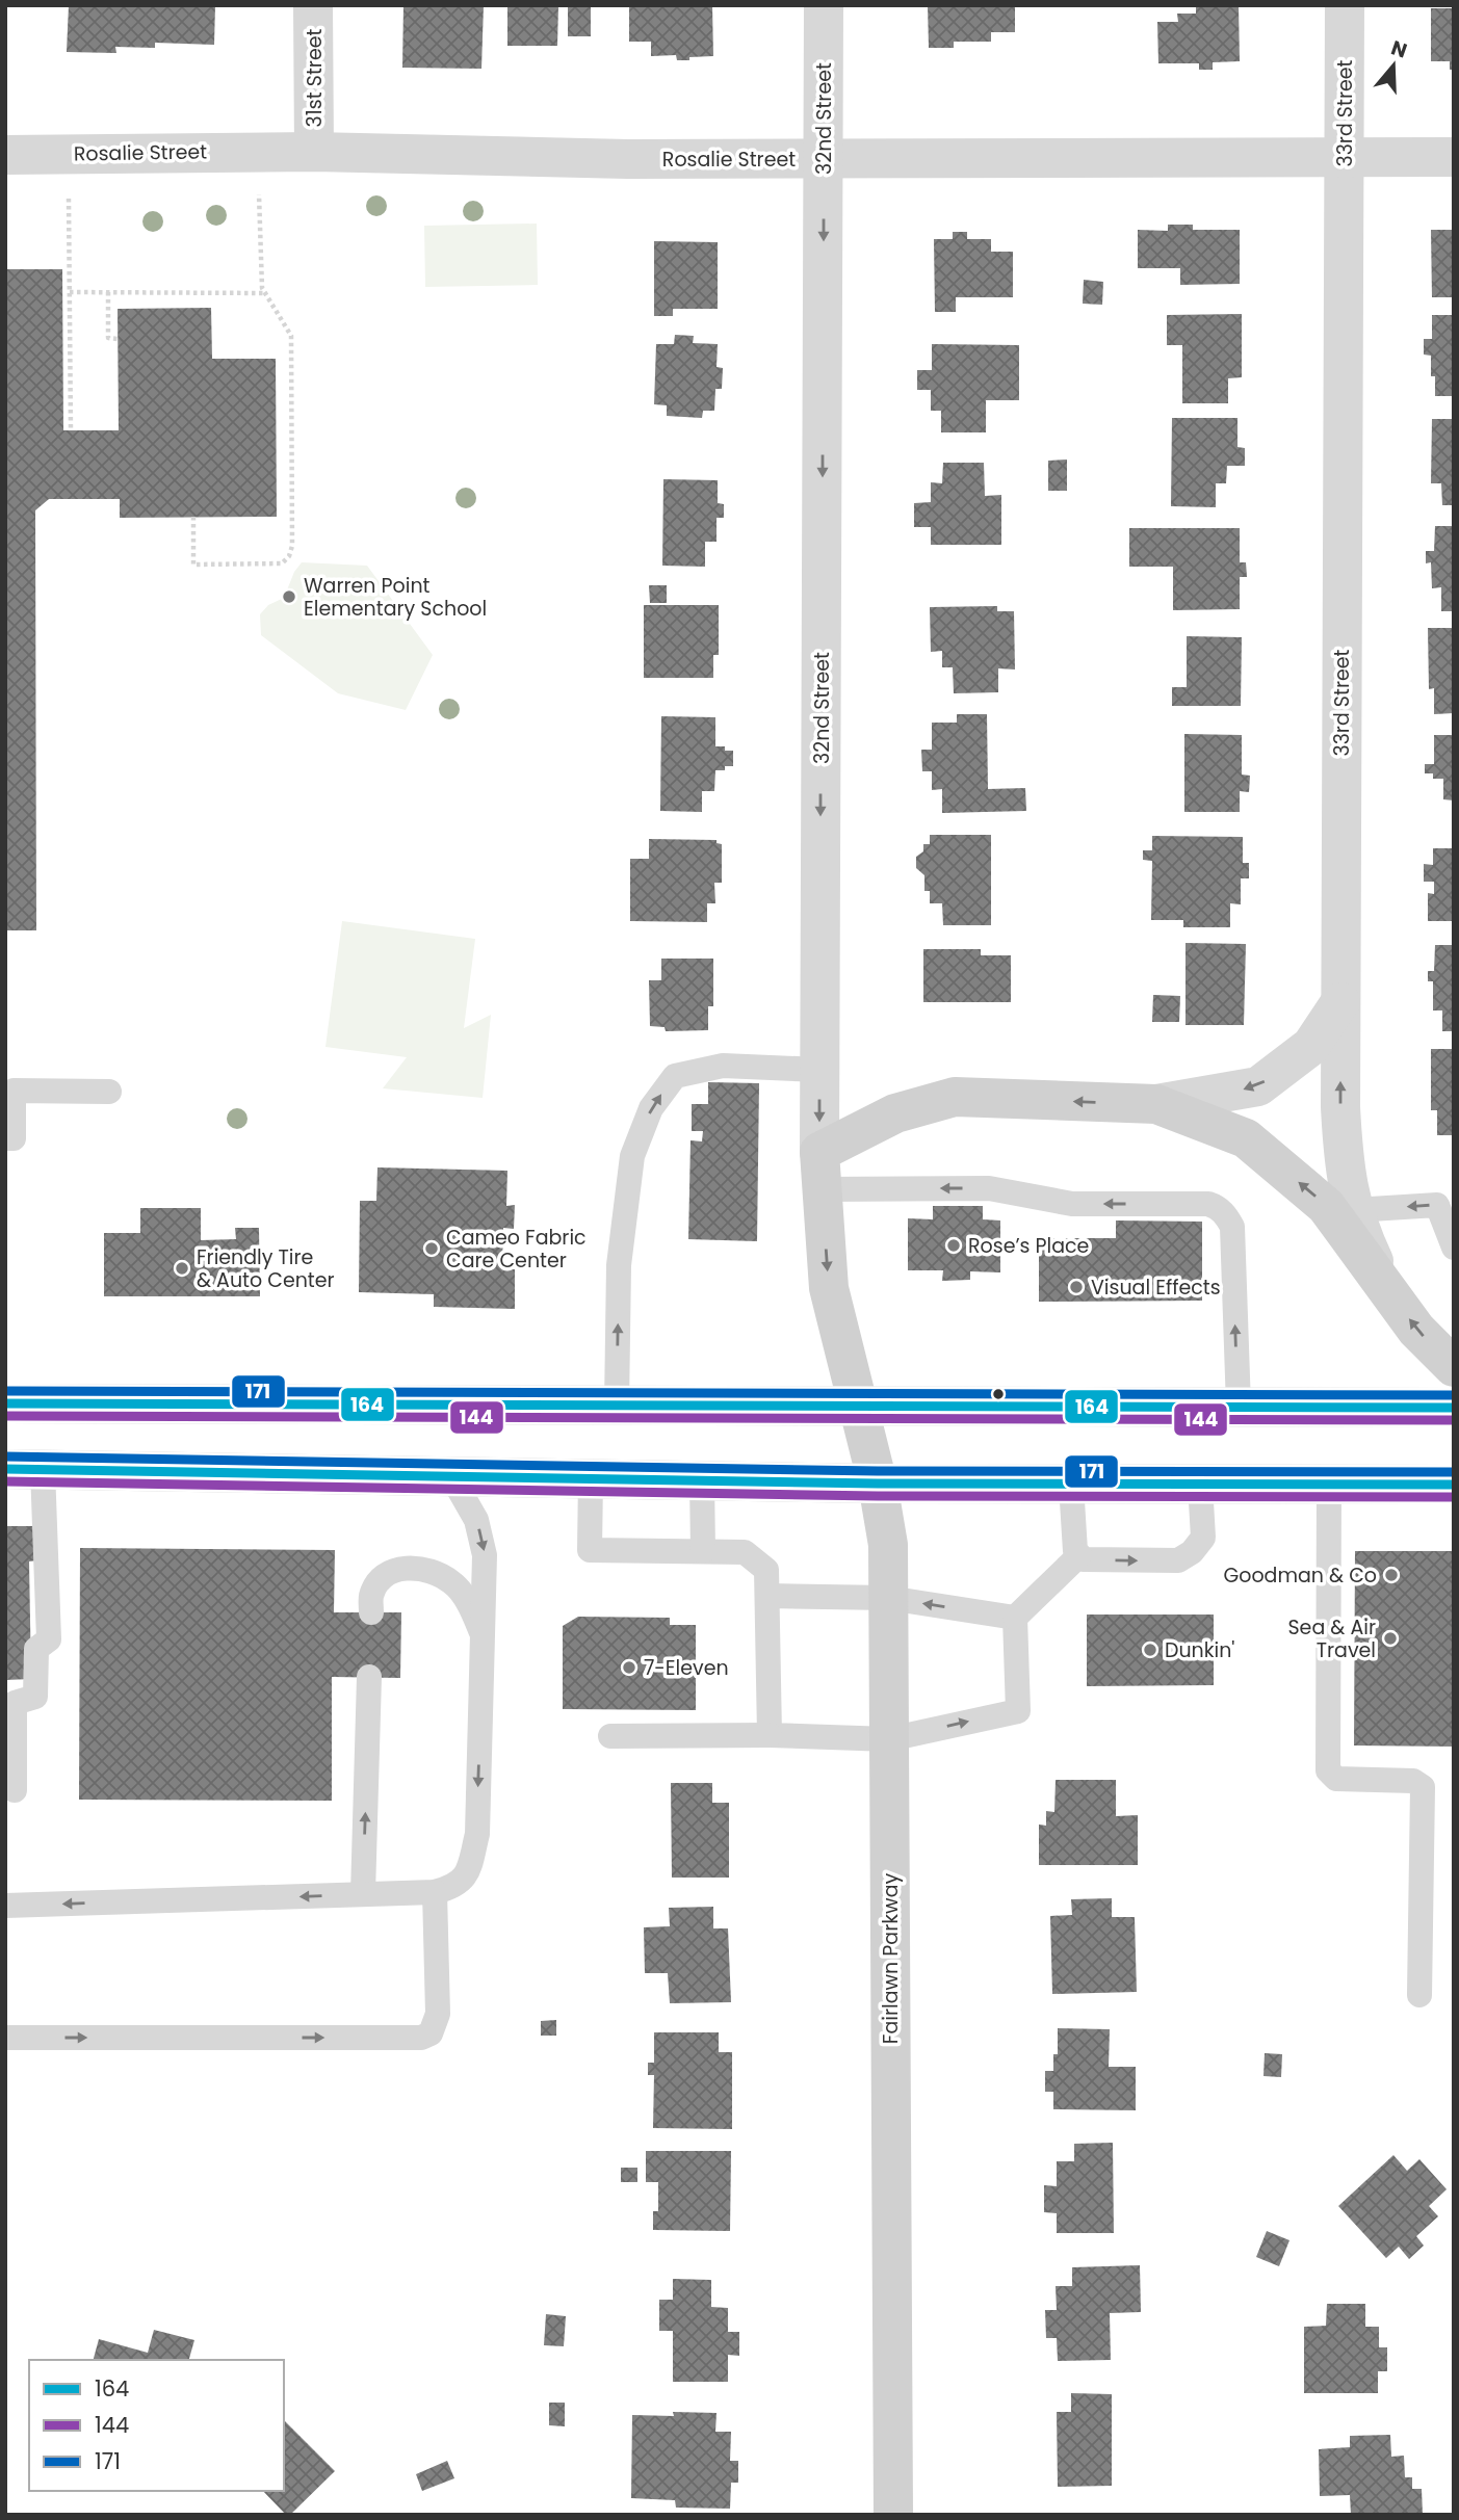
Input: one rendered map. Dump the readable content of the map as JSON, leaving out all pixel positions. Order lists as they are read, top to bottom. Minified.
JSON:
{"streets":{"street":["31st Street","33rd Street","32nd Street","Rosalie Street","Fairlawn Parkway"]},"crossings":[["31st Street","Rosalie Street"],["33rd Street","Rosalie Street"],["32nd Street","Rosalie Street"],["32nd Street","Fairlawn Parkway"]],"one_way":["32nd Street"],"places":["Warren Point Elementary School","Rose’s Place","Cameo Fabric Care Center","Friendly Tire & Auto Center","Visual Effects","Goodman & Co","Sea & Air Travel","Dunkin'","7-Eleven"],"lines":["transit line 171","transit line 164","transit line 144"],"legend":["164","144","171"],"north":"top"}
